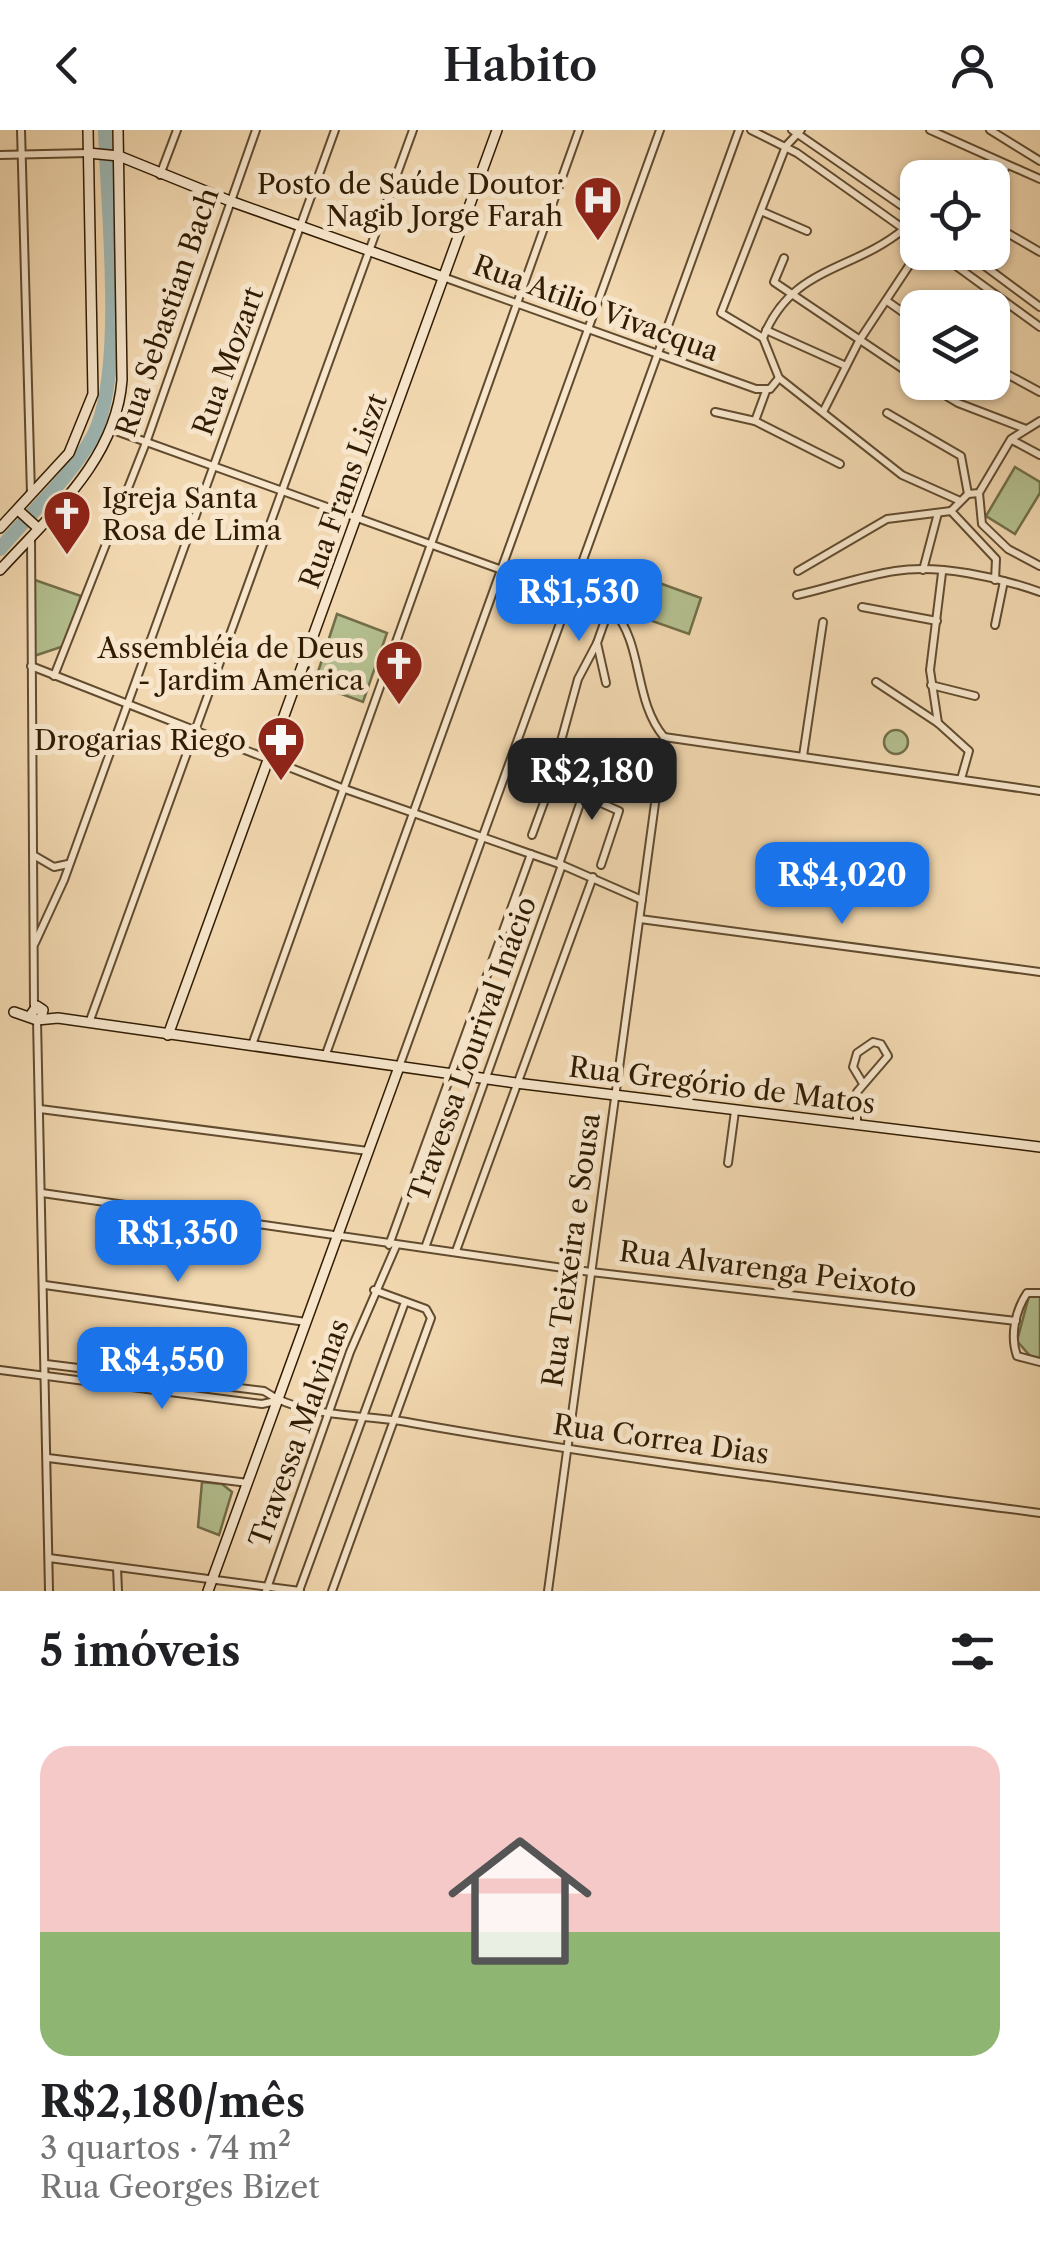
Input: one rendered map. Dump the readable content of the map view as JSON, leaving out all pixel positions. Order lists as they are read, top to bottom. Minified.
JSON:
{"streets":{"street":["Rua Atilio Vivacqua","Rua Sebastian Bach","Rua Mozart","Rua Frans Liszt","Travessa Lourival Inácio","Rua Gregório de Matos","Rua Teixeira e Sousa","Rua Alvarenga Peixoto","Travessa Malvinas","Rua Correa Dias"]},"crossings":[["Rua Atilio Vivacqua","Rua Sebastian Bach"],["Rua Atilio Vivacqua","Rua Mozart"],["Rua Atilio Vivacqua","Rua Frans Liszt"],["Rua Frans Liszt","Rua Gregório de Matos"],["Travessa Lourival Inácio","Rua Gregório de Matos"],["Travessa Lourival Inácio","Rua Alvarenga Peixoto"],["Rua Gregório de Matos","Rua Teixeira e Sousa"],["Rua Gregório de Matos","Travessa Malvinas"],["Rua Teixeira e Sousa","Rua Alvarenga Peixoto"],["Rua Teixeira e Sousa","Rua Correa Dias"],["Rua Alvarenga Peixoto","Travessa Malvinas"],["Travessa Malvinas","Rua Correa Dias"]],"places":{"hospital":["Posto de Saúde Doutor Nagib Jorge Farah"],"church":["Igreja Santa Rosa de Lima","Assembléia de Deus - Jardim América"],"pharmacy":["Drogarias Riego"]},"page":{"header":"Habito","price":["R$1,530","R$2,180","R$4,020","R$1,350","R$4,550"],"heading":"5 imóveis","list":[{"name":"R$2,180/mês","note":"3 quartos · 74 m² · Rua Georges Bizet"}]}}
